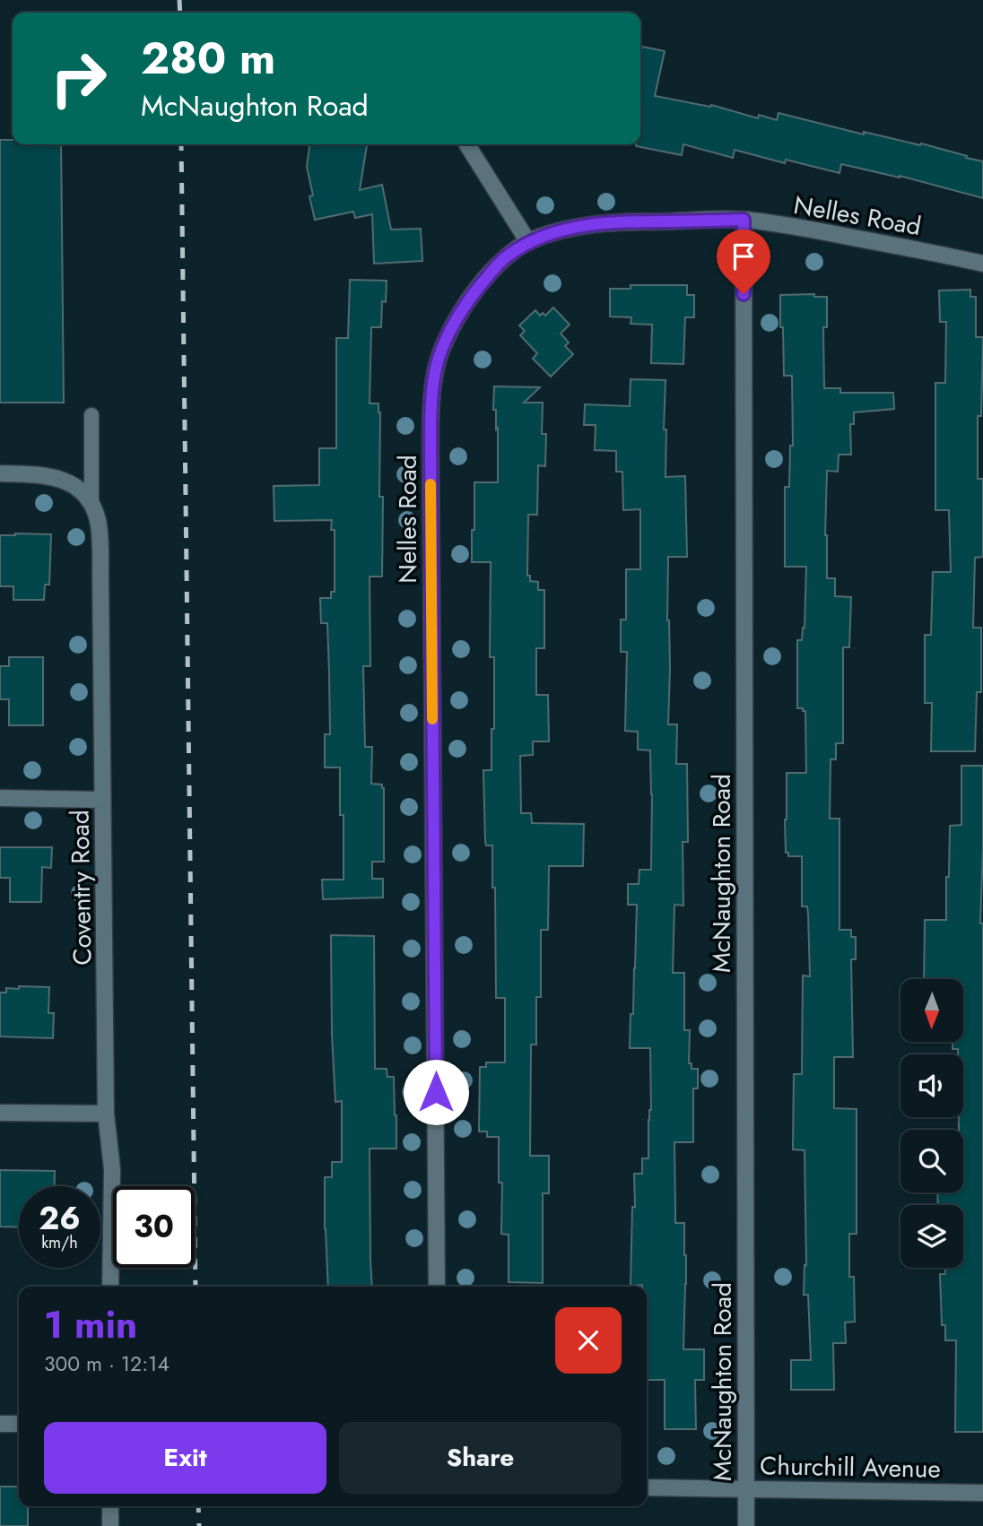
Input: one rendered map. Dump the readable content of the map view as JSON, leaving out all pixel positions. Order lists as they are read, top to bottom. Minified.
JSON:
{"streets":{"street":["Nelles Road","McNaughton Road","Coventry Road","Churchill Avenue"]},"crossings":[["Nelles Road","McNaughton Road"],["McNaughton Road","Churchill Avenue"]],"north":"bottom","page":{"turn":["280 m","McNaughton Road"],"speed":"26 km/h","limit":"30","heading":["1 min","300 m · 12:14"],"buttons":["Exit","Share"]}}
